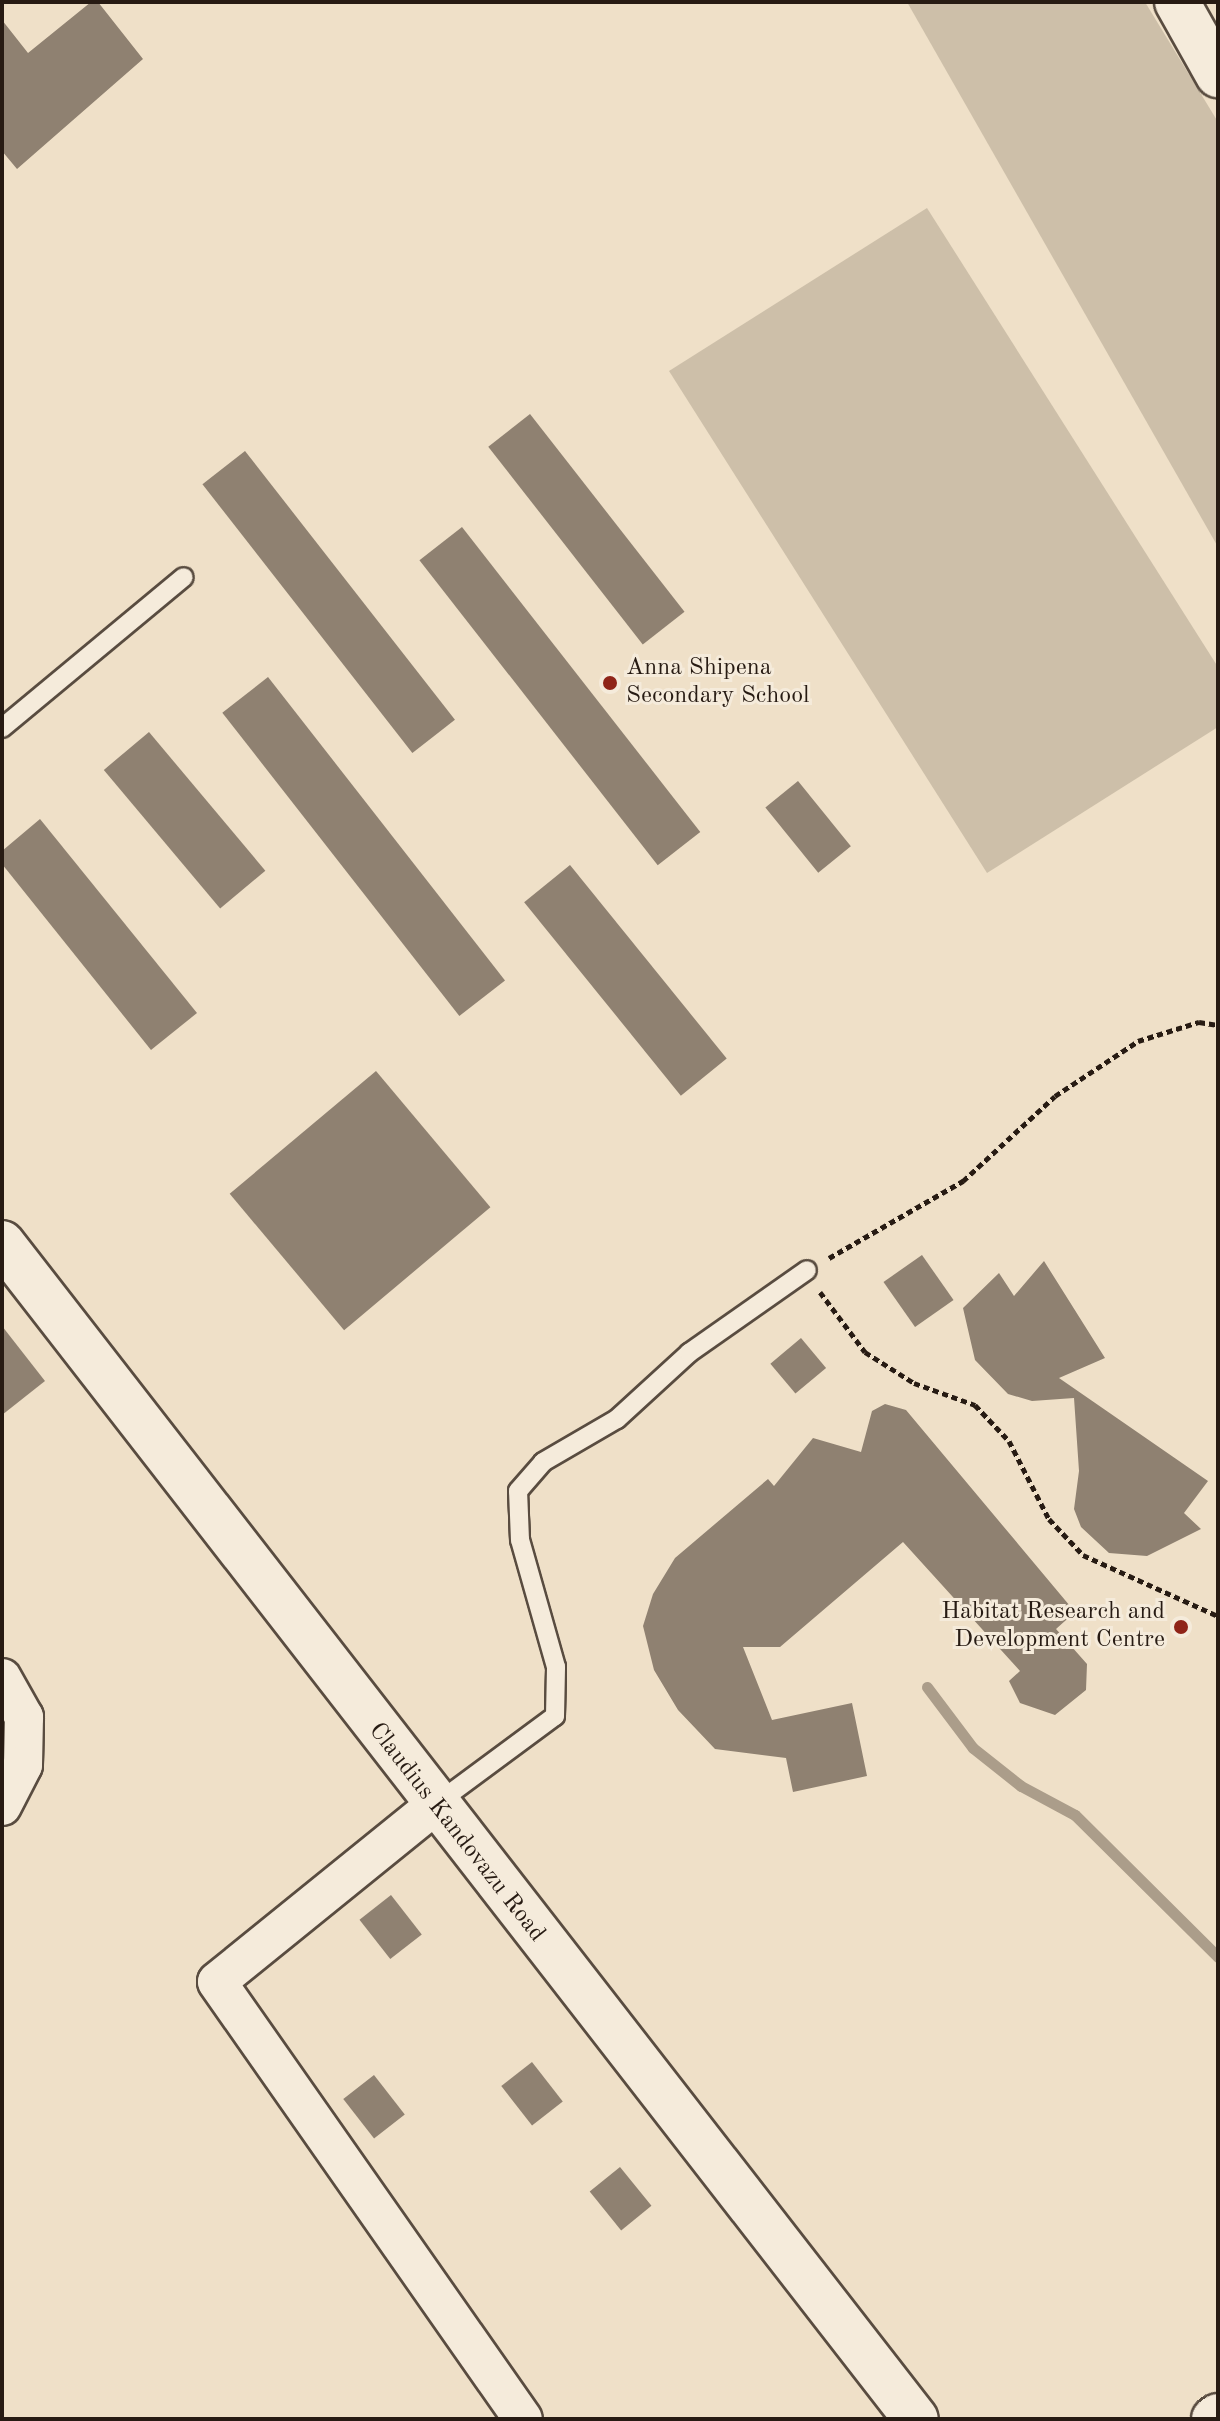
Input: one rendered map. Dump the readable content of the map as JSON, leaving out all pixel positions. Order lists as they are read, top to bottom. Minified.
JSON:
{"streets":{"street":["Claudius Kandovazu Road"]},"places":["Anna Shipena Secondary School","Habitat Research and Development Centre"]}
